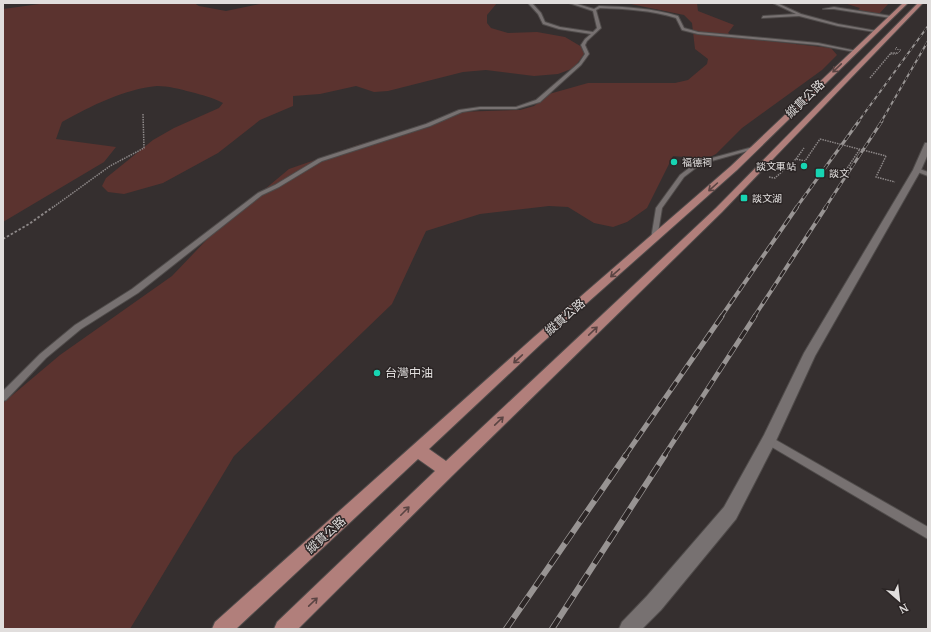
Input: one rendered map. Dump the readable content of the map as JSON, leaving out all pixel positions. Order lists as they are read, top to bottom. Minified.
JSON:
{"streets":{"main road":["縱貫公路"]},"places":{"other":["福德祠","談文車站","台灣中油"],"transit":["談文","談文湖"]},"north":"bottom right"}
